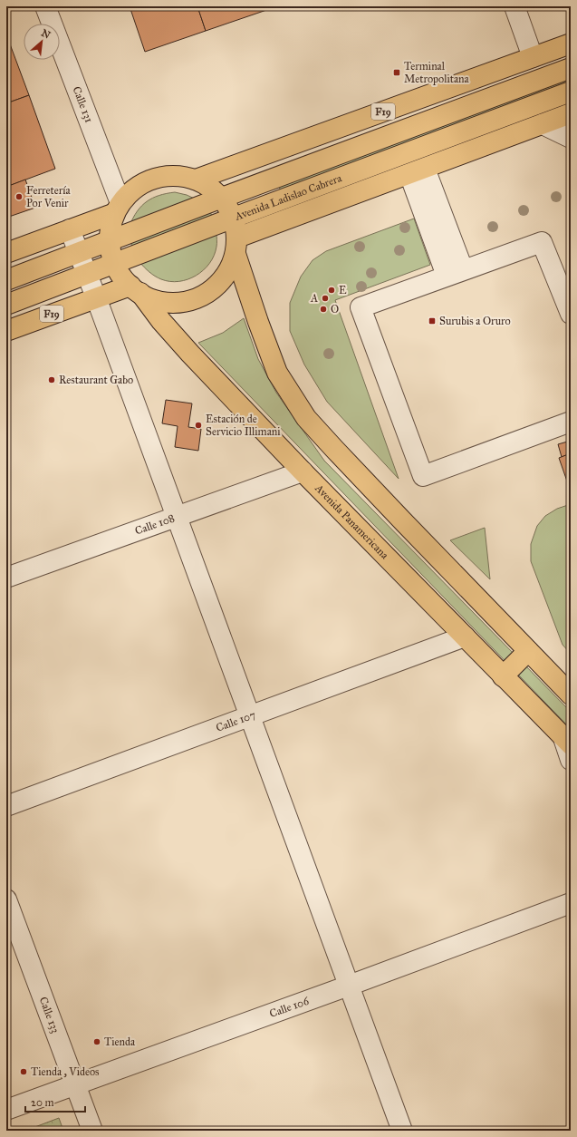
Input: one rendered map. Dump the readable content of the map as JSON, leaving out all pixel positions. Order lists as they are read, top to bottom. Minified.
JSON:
{"streets":{"main road":["F19","Avenida Ladislao Cabrera","Avenida Panamericana"],"street":["Calle 131","Calle 108","Calle 107","Calle 106","Calle 133"]},"crossings":[["F19","Avenida Panamericana"],["Avenida Ladislao Cabrera","Avenida Panamericana"],["Avenida Panamericana","Calle 108"],["Avenida Panamericana","Calle 107"],["Calle 106","Calle 133"]],"places":{"transit":["Terminal Metropolitana","Surubis a Oruro"],"other":["Ferretería Por Venir","E","A","O","Restaurant Gabo","Estación de Servicio Illimani","Tienda","Tienda , Videos"]},"scale_bar":"20 m","north":"top right"}
